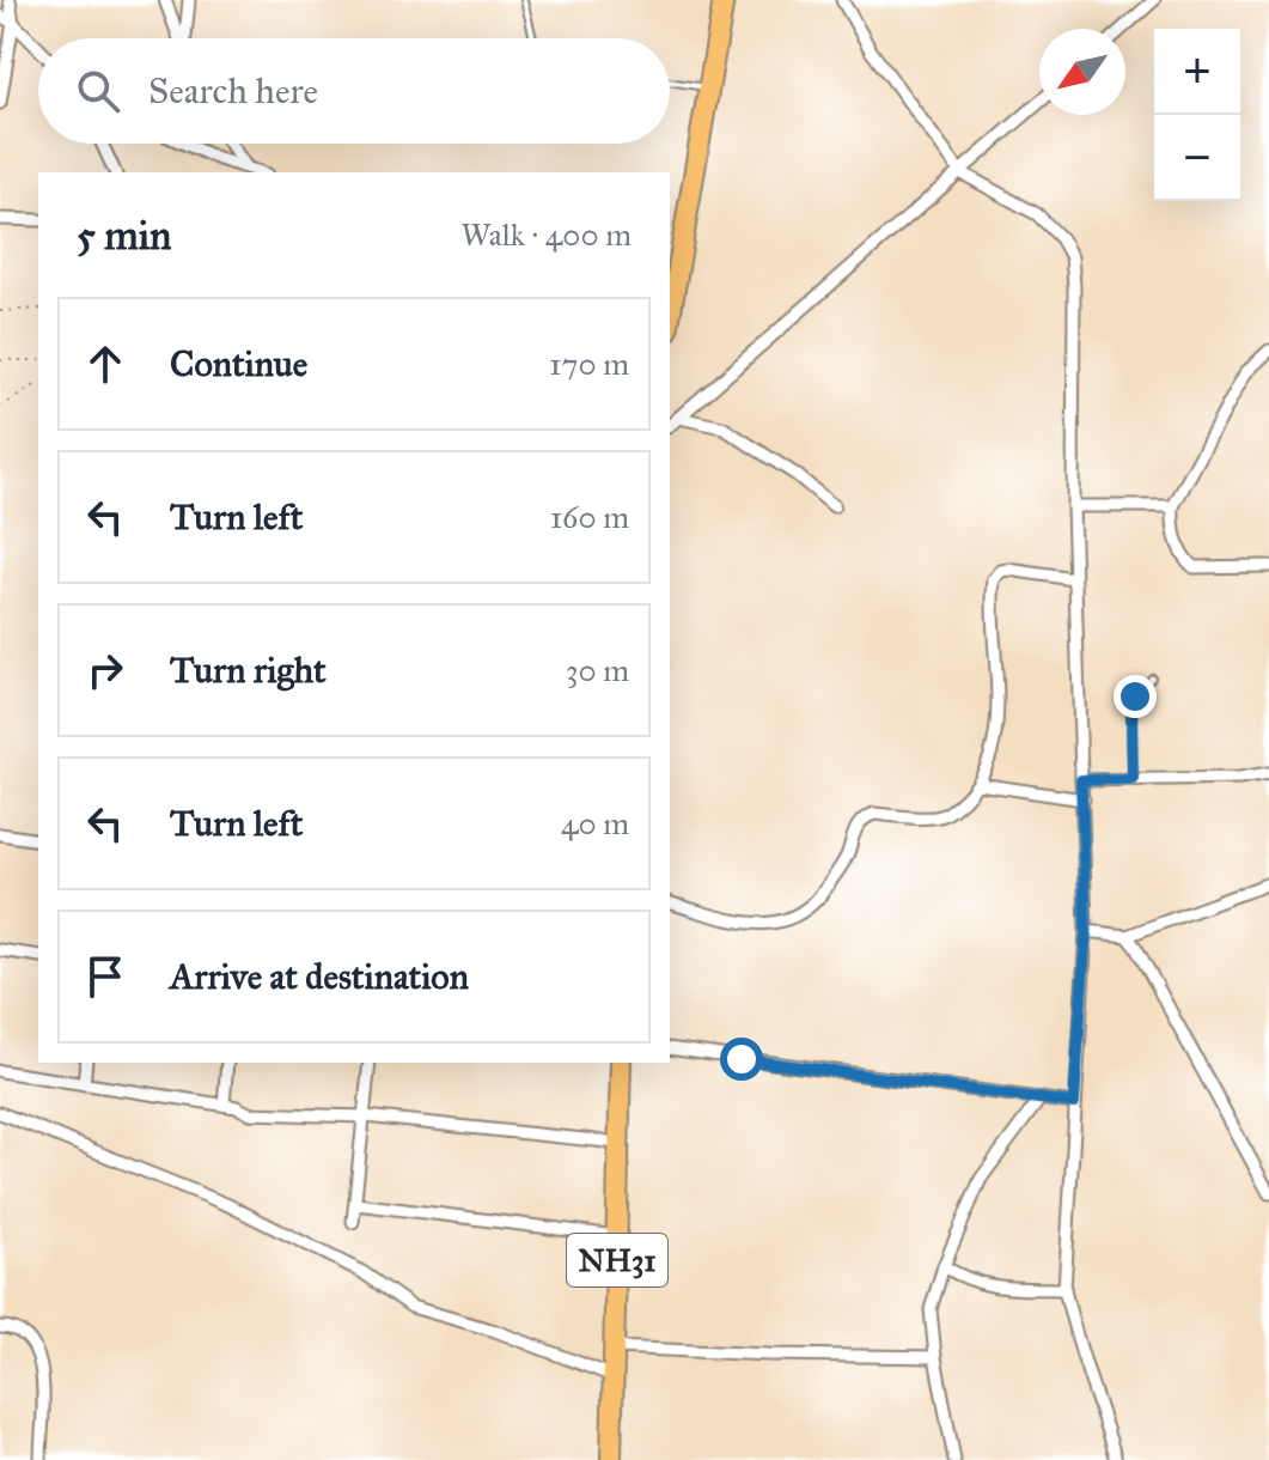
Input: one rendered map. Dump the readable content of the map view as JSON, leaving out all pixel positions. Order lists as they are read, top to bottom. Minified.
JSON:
{"streets":{"highway":["NH31"]},"north":"bottom left","page":{"map_buttons":["+","−"],"search":"Search here","heading":["5 min","Walk · 400 m"],"list":[["Continue","170 m"],["Turn left","160 m"],["Turn right","30 m"],["Turn left","40 m"],"Arrive at destination"]}}
